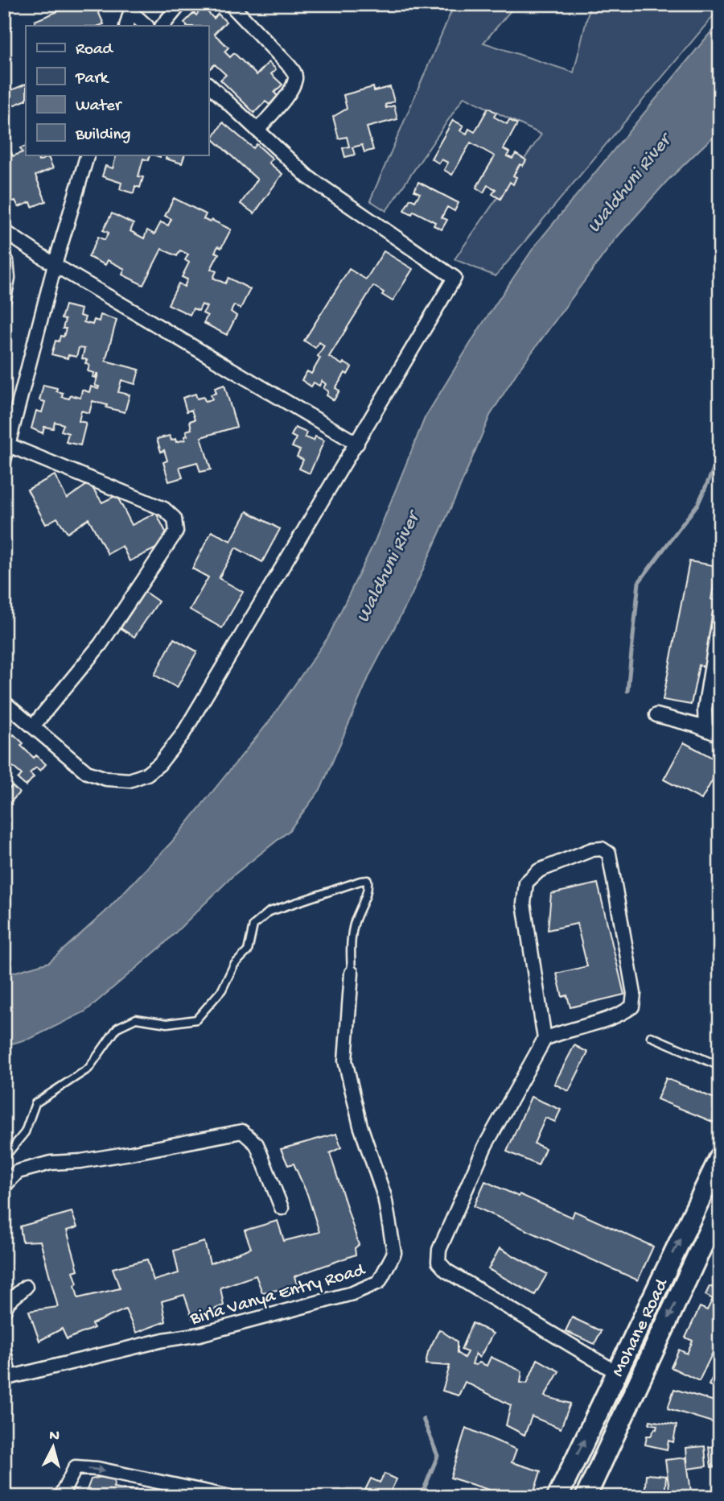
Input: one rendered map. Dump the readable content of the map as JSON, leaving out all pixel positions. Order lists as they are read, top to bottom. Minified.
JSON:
{"streets":{"main road":["Mohane Road"],"street":["Birla Vanya Entry Road"]},"water":["Waldhuni River"],"legend":["Road","Park","Water","Building"],"north":"top"}
